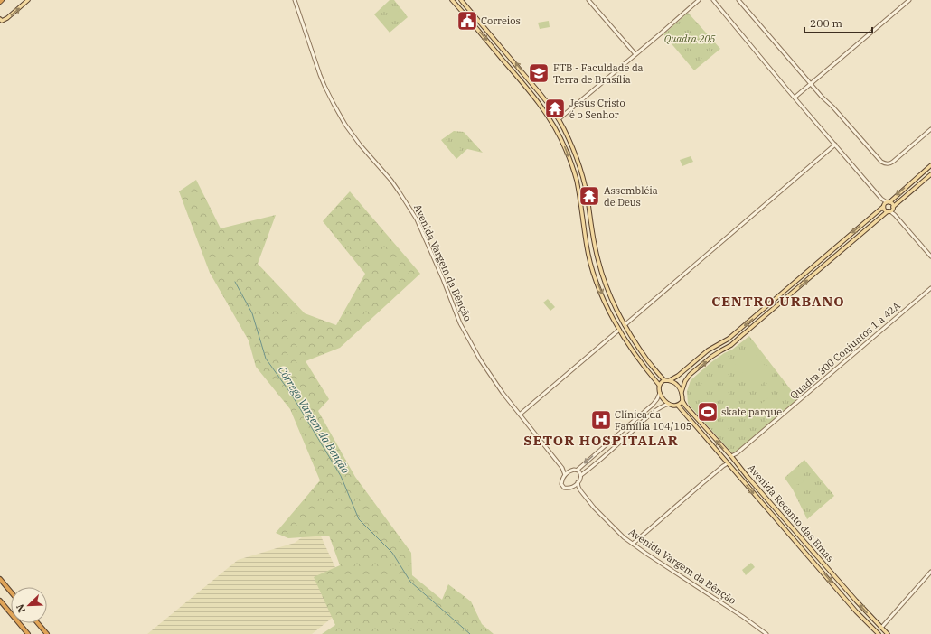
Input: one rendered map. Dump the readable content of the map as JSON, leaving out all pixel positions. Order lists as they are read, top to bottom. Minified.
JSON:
{"streets":{"main road":["Avenida Recanto das Emas"],"street":["Avenida Vargem da Bênção","Quadra 300 Conjuntos 1 a 42A"]},"crossings":[["Quadra 300 Conjuntos 1 a 42A","Avenida Recanto das Emas"]],"districts":["CENTRO URBANO","SETOR HOSPITALAR"],"water":["Córrego Vargem da Benção"],"parks":["Quadra 205"],"places":{"public building":["Correios"],"school or university":["FTB - Faculdade da Terra de Brasília"],"temple":["Jesus Cristo é o Senhor","Assembléia de Deus"],"sports":["skate parque"],"hospital":["Clínica da Família 104/105"]},"scale_bar":"200 m","north":"bottom left"}
